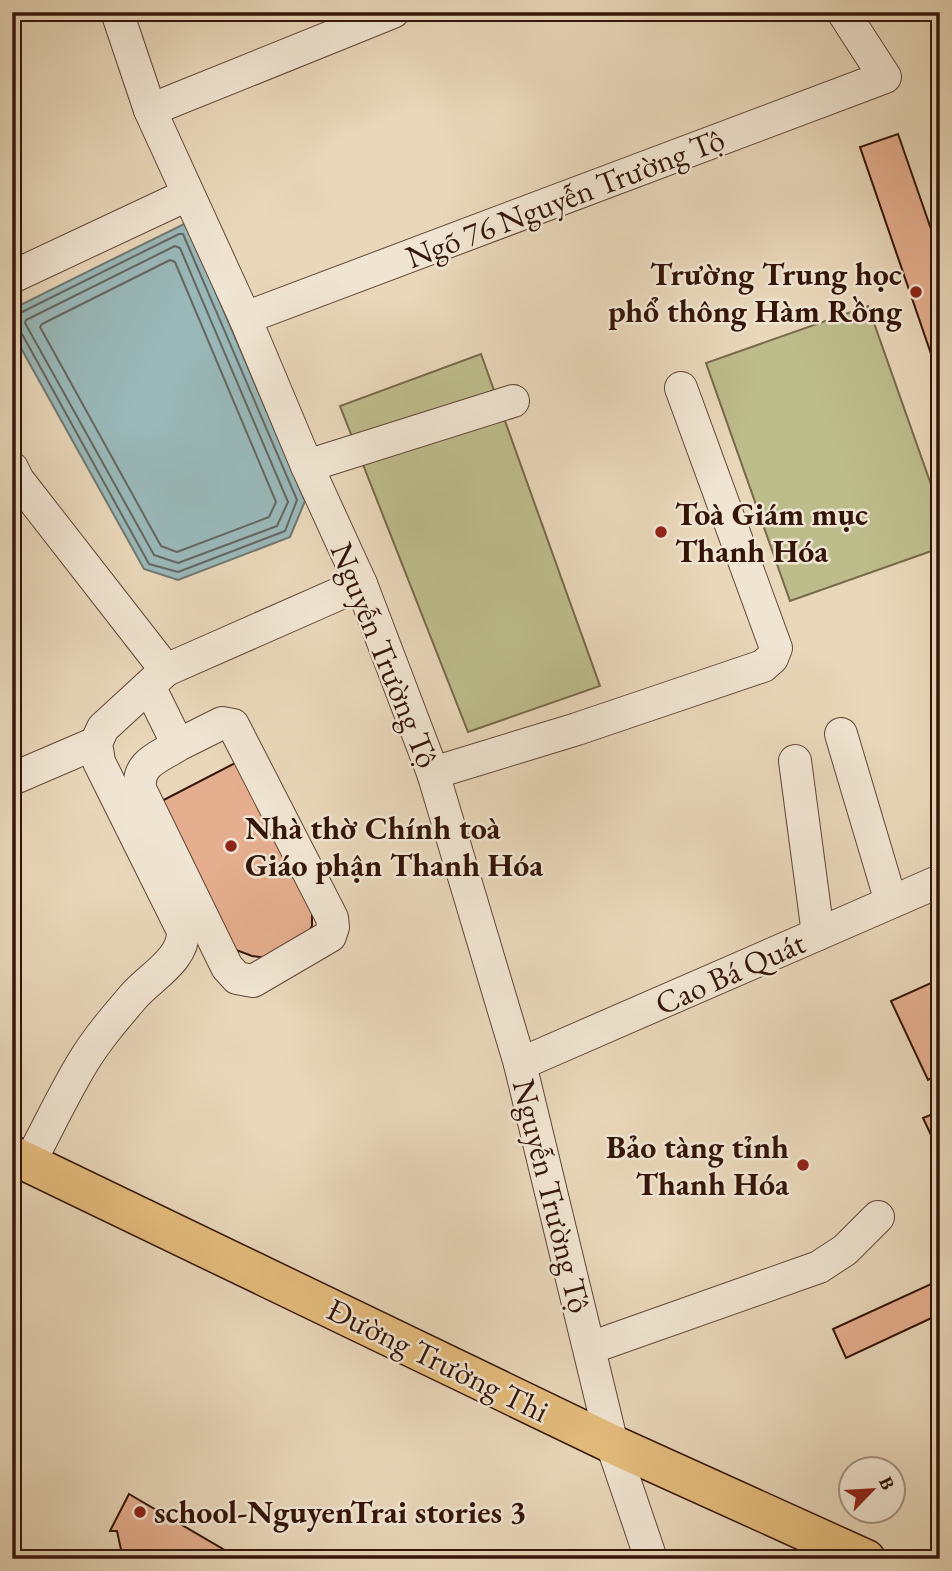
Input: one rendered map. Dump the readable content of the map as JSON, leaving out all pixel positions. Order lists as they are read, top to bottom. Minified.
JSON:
{"streets":{"main road":["Đường Trường Thi"],"street":["Ngõ 76 Nguyễn Trường Tộ","Nguyễn Trường Tộ","Cao Bá Quát"]},"crossings":[["Ngõ 76 Nguyễn Trường Tộ","Nguyễn Trường Tộ"],["Nguyễn Trường Tộ","Cao Bá Quát"],["Nguyễn Trường Tộ","Đường Trường Thi"]],"places":["Trường Trung học phổ thông Hàm Rồng","Toà Giám mục Thanh Hóa","Nhà thờ Chính toà Giáo phận Thanh Hóa","Bảo tàng tỉnh Thanh Hóa","school-NguyenTrai stories 3"],"north":"top right"}
